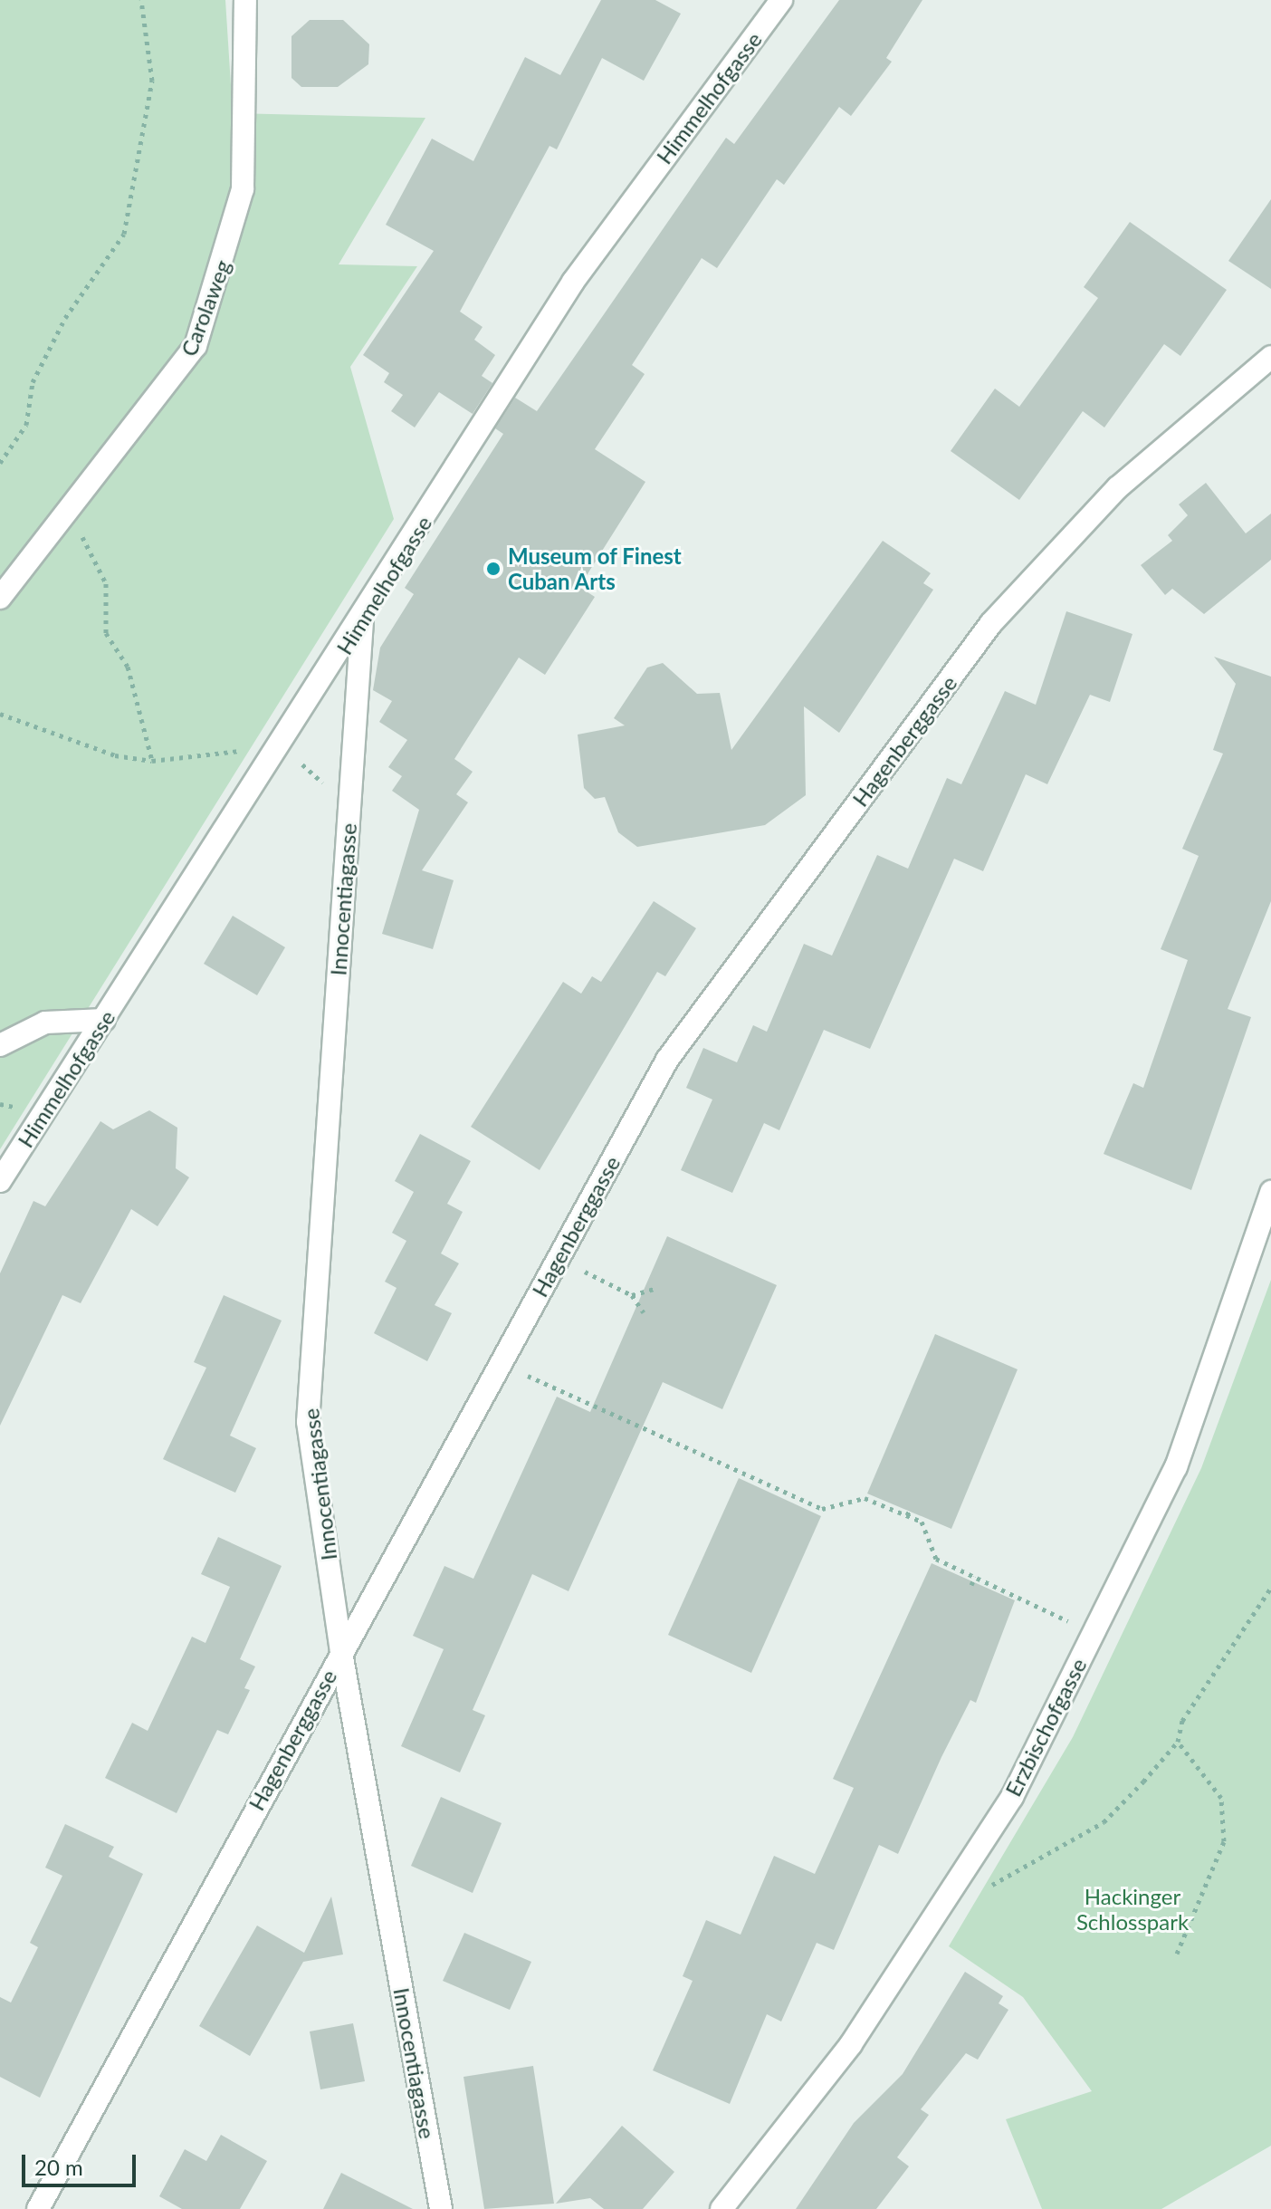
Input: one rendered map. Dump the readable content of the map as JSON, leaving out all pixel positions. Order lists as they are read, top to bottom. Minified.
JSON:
{"streets":{"street":["Himmelhofgasse","Carolaweg","Hagenberggasse","Innocentiagasse","Erzbischofgasse"]},"crossings":[["Himmelhofgasse","Innocentiagasse"],["Hagenberggasse","Innocentiagasse"]],"parks":["Hackinger Schlosspark"],"places":["Museum of Finest Cuban Arts"],"scale_bar":"20 m"}
